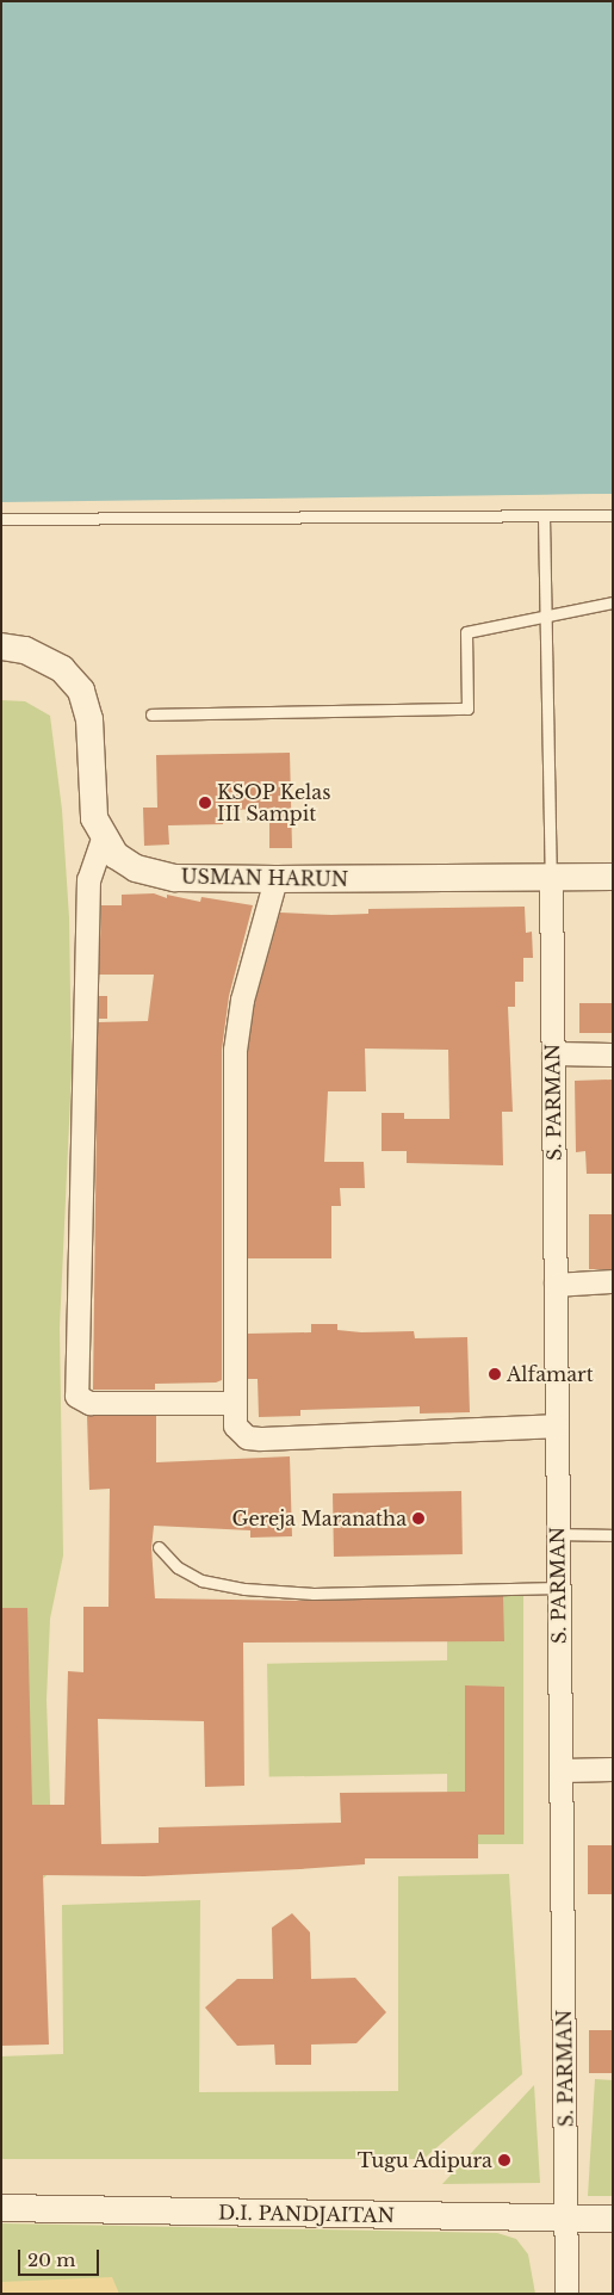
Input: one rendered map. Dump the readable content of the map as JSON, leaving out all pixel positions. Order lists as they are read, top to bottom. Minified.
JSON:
{"streets":{"street":["USMAN HARUN","S. PARMAN","D.I. PANDJAITAN"]},"crossings":[["USMAN HARUN","S. PARMAN"],["S. PARMAN","D.I. PANDJAITAN"]],"places":["KSOP Kelas III Sampit","Alfamart","Gereja Maranatha","Tugu Adipura"],"scale_bar":"20 m"}
